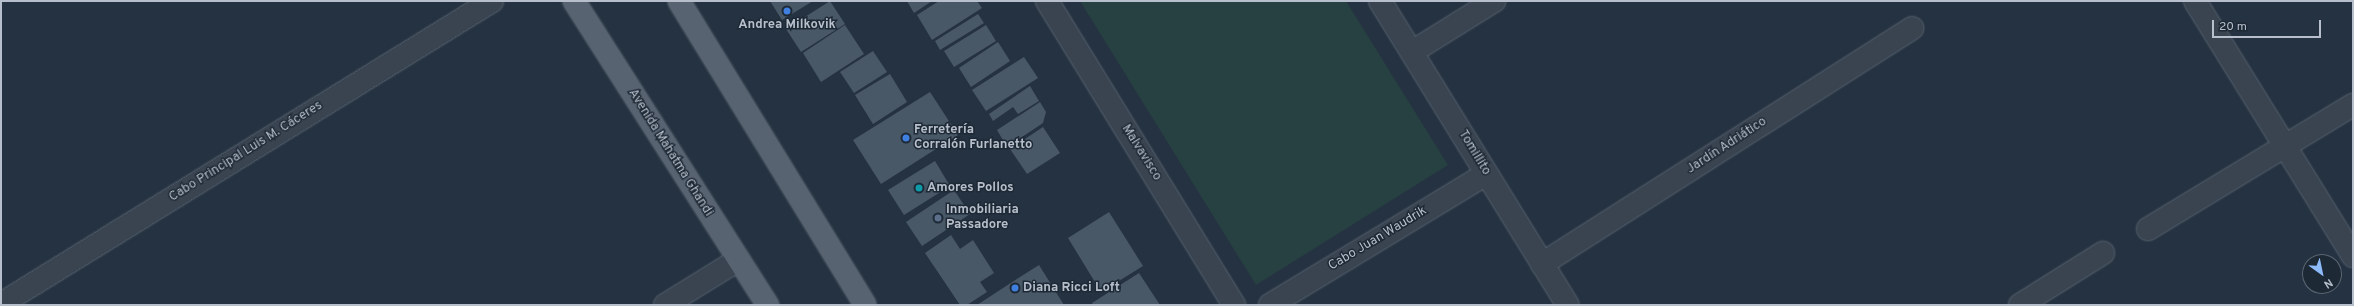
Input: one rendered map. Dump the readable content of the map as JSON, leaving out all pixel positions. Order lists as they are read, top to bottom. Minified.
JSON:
{"streets":{"main road":["Avenida Mahatma Ghandi"],"street":["Jardín Adriático","Cabo Principal Luis M. Cáceres","Malvavisco","Tomillito","Cabo Juan Waudrik"]},"crossings":[["Jardín Adriático","Tomillito"],["Tomillito","Cabo Juan Waudrik"]],"places":["Andrea Milkovik","Ferretería Corralón Furlanetto","Amores Pollos","Inmobiliaria Passadore","Diana Ricci Loft"],"scale_bar":"20 m","north":"bottom right"}
